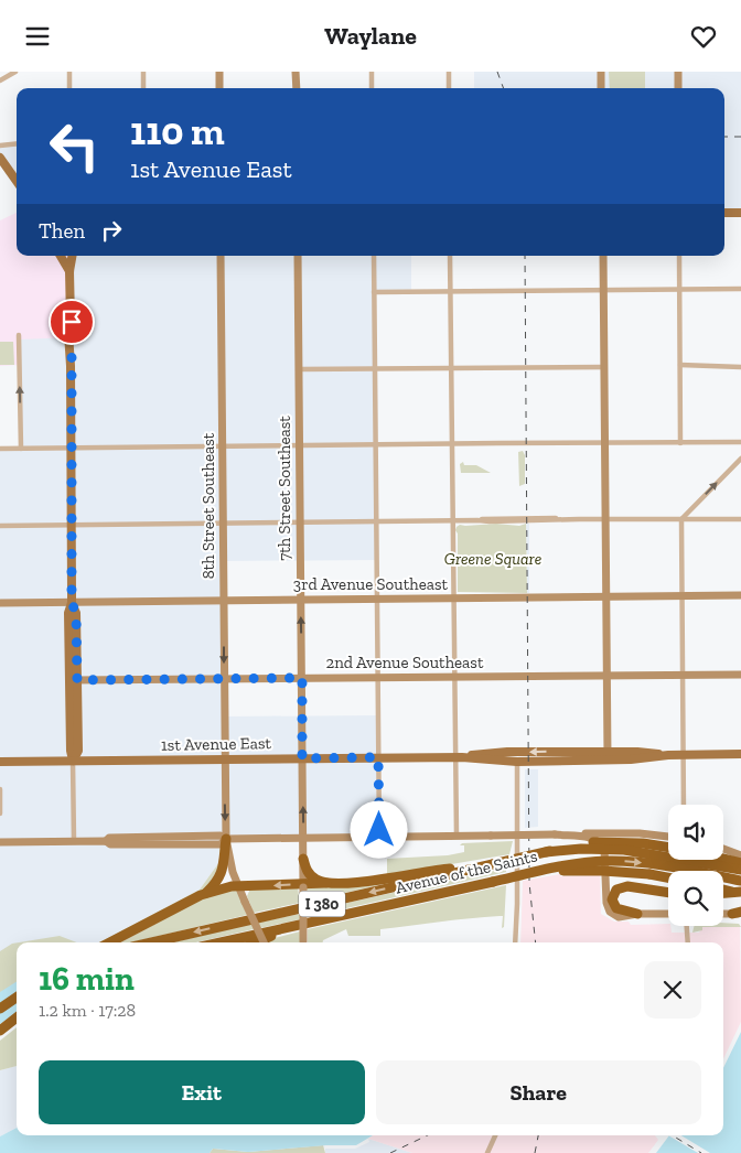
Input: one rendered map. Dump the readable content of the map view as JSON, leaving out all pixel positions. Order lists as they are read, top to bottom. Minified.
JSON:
{"streets":{"highway":["Avenue of the Saints","I 380"],"main road":["7th Street Southeast","8th Street Southeast","3rd Avenue Southeast","2nd Avenue Southeast","1st Avenue East"]},"crossings":[["7th Street Southeast","3rd Avenue Southeast"],["7th Street Southeast","2nd Avenue Southeast"],["7th Street Southeast","1st Avenue East"],["8th Street Southeast","3rd Avenue Southeast"],["8th Street Southeast","2nd Avenue Southeast"],["8th Street Southeast","1st Avenue East"],["Avenue of the Saints","I 380"]],"parks":["Greene Square"],"page":{"header":"Waylane","turn":["110 m","1st Avenue East"],"then":"Then","heading":["16 min","1.2 km · 17:28"],"buttons":["Exit","Share"]}}
